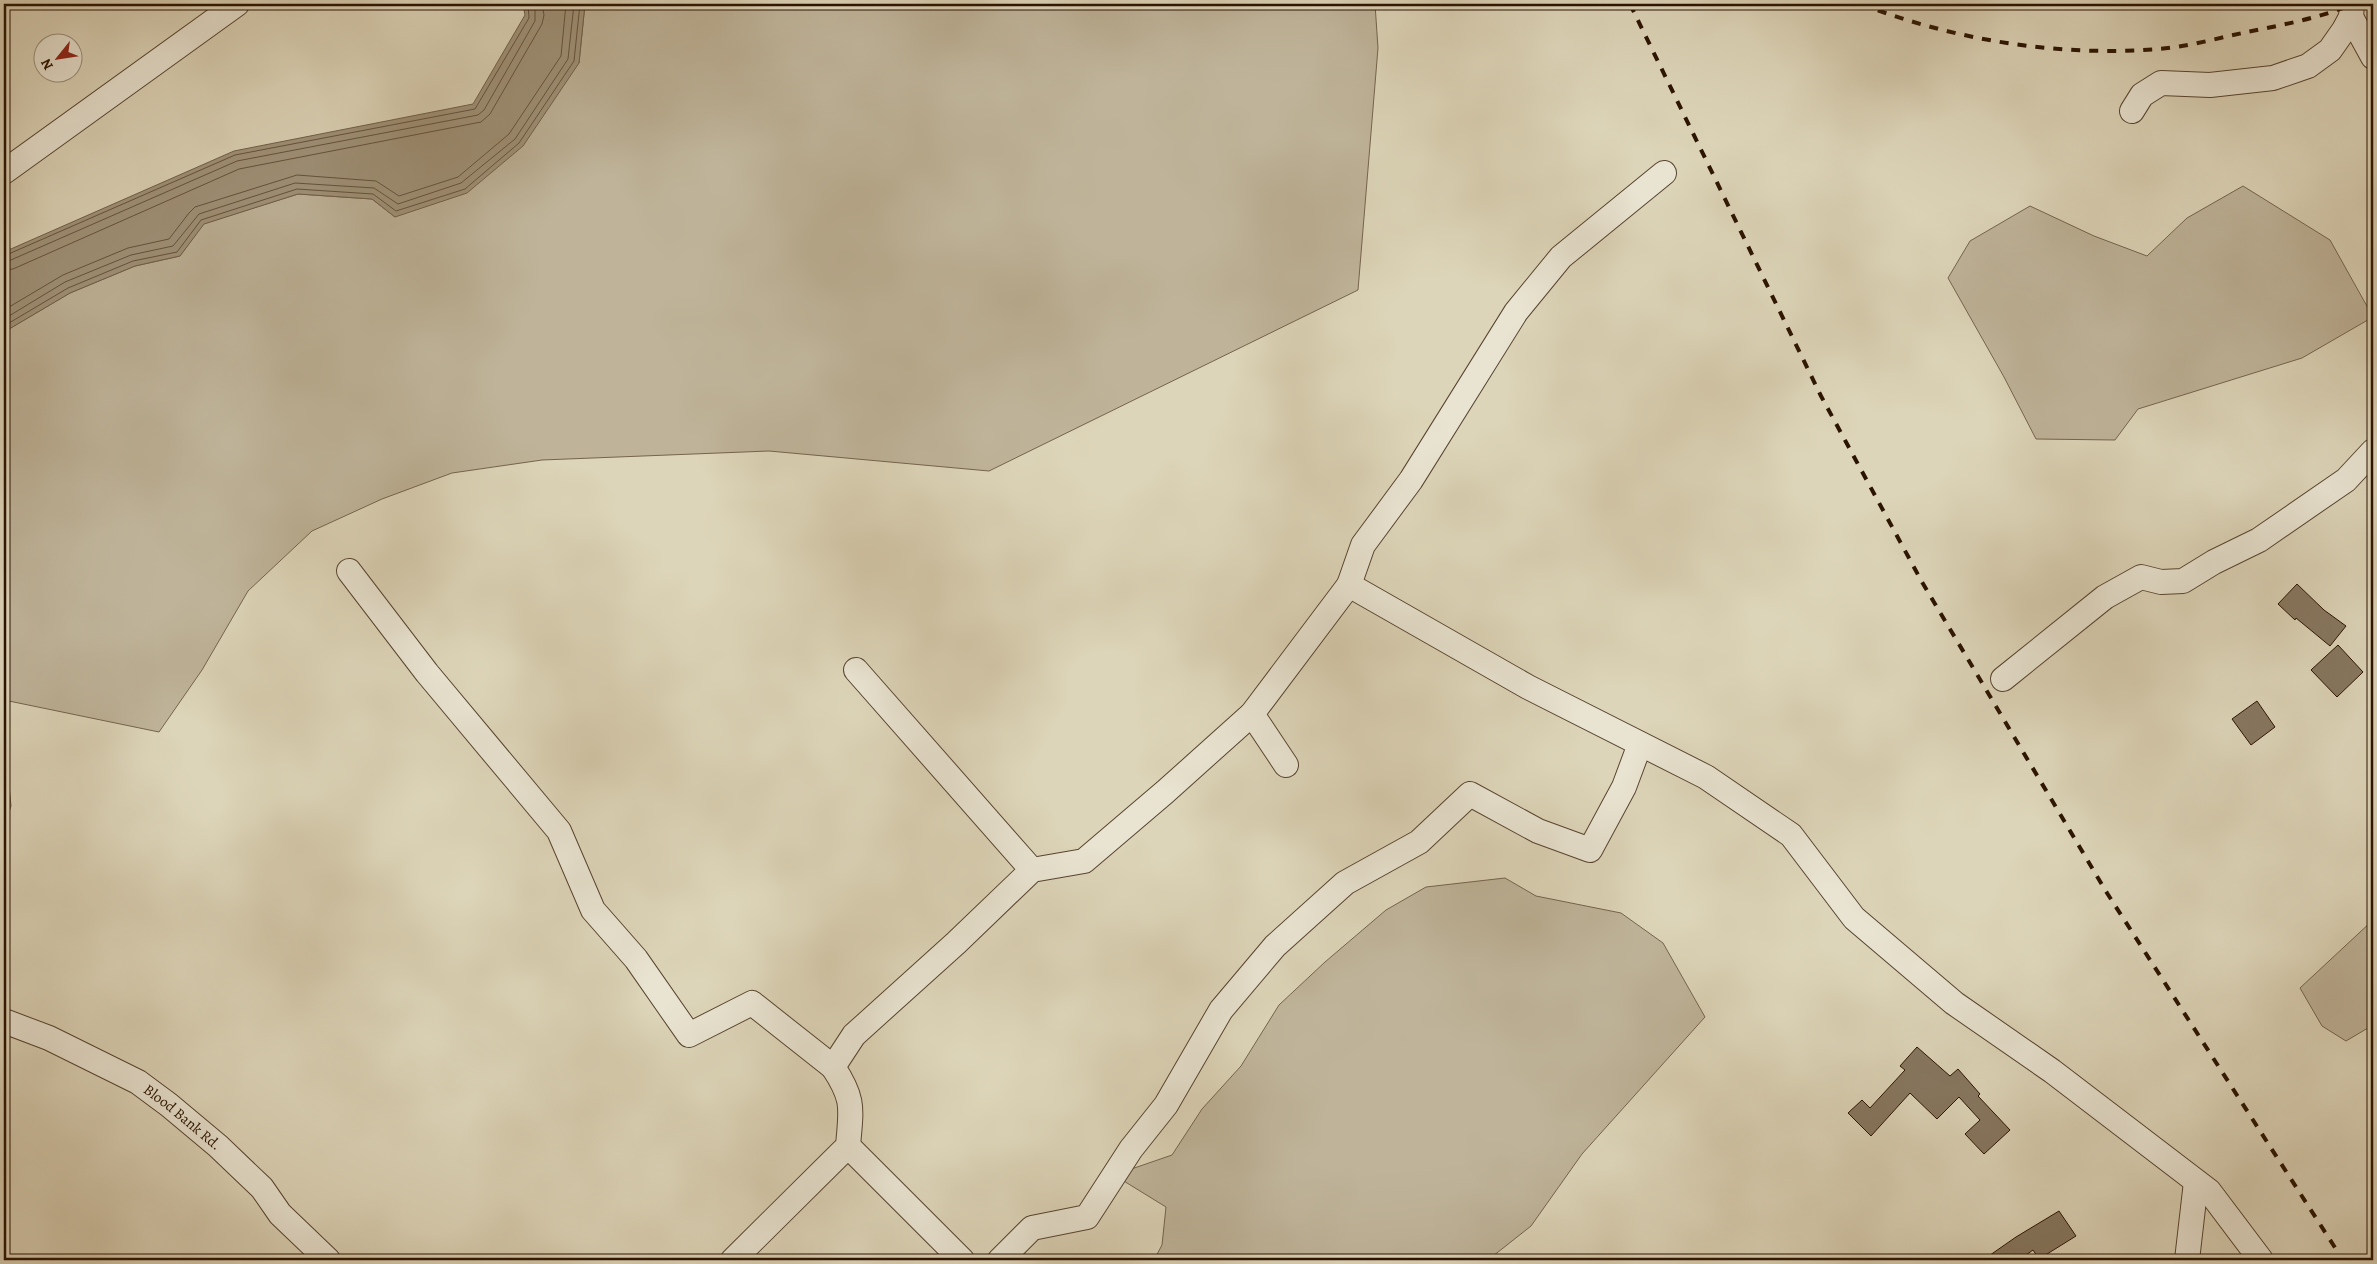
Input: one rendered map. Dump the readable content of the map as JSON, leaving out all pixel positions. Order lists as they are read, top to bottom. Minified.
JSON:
{"streets":{"street":["Blood Bank Rd."]},"north":"bottom left"}
